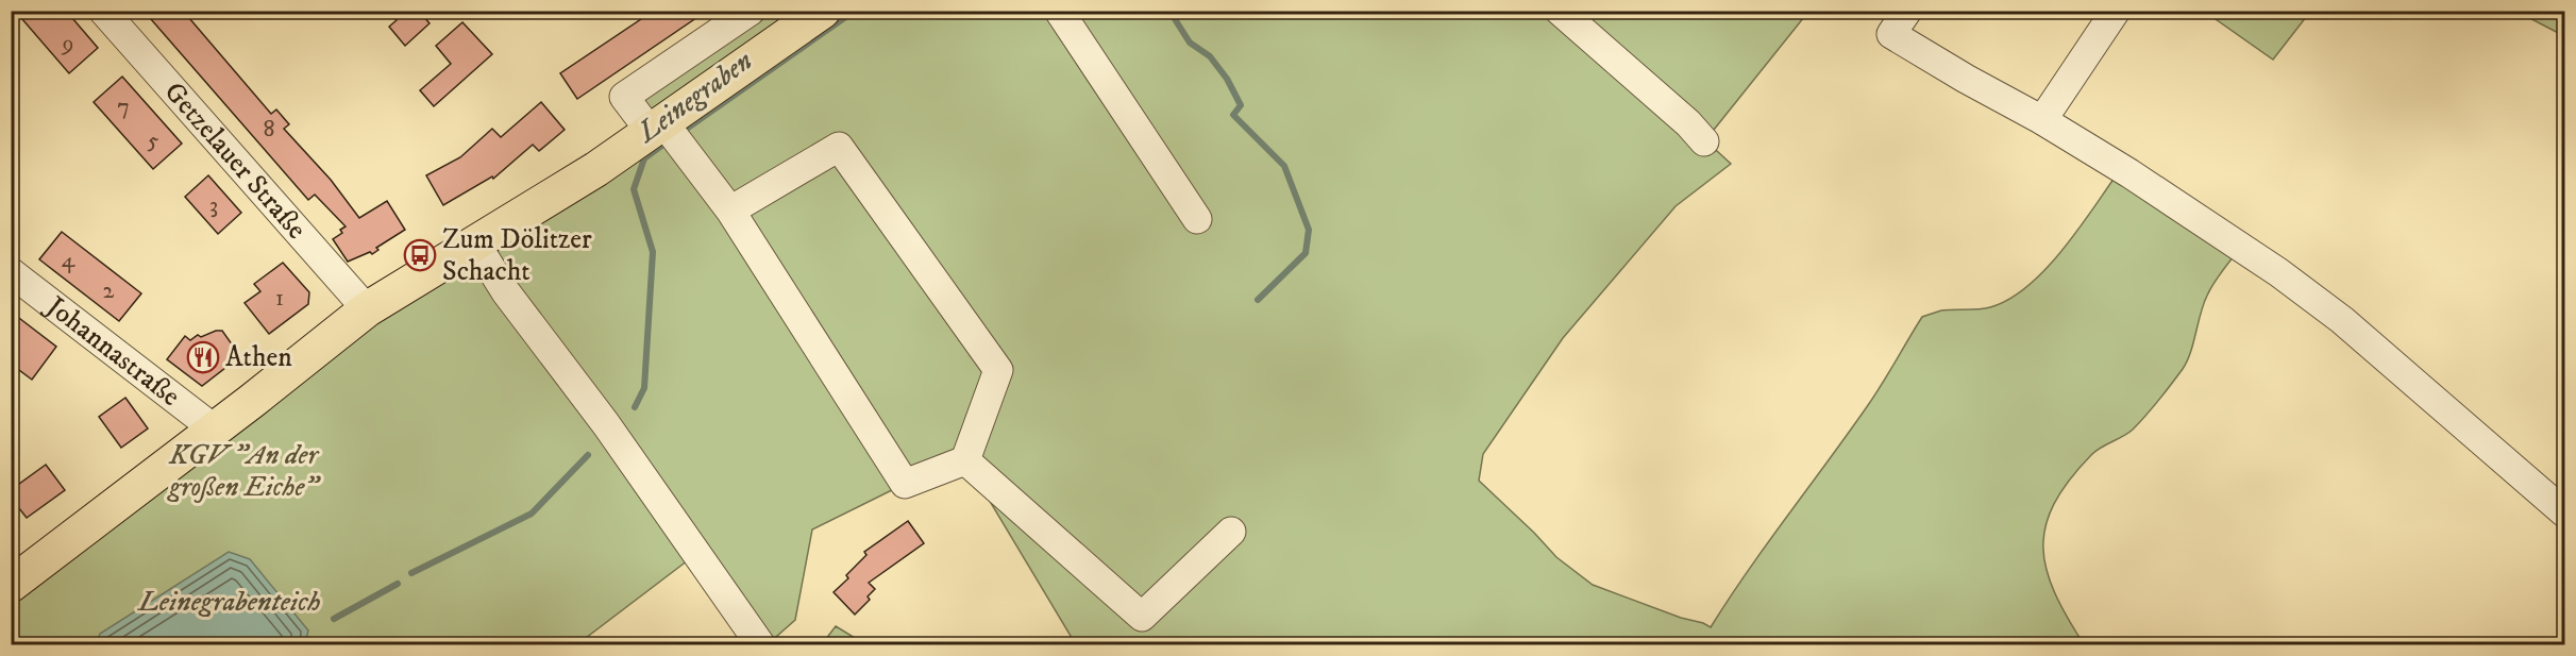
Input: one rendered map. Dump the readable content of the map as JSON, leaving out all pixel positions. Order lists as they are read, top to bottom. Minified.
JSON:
{"streets":{"street":["Getzelauer Straße","Johannastraße"]},"water":["Leinegraben","Leinegrabenteich"],"parks":["KGV \"An der großen Eiche\""],"places":{"bus stop":["Zum Dölitzer Schacht"],"restaurant":["Athen"]},"house_numbers":["9","7","8","5","3","4","2","1"]}
